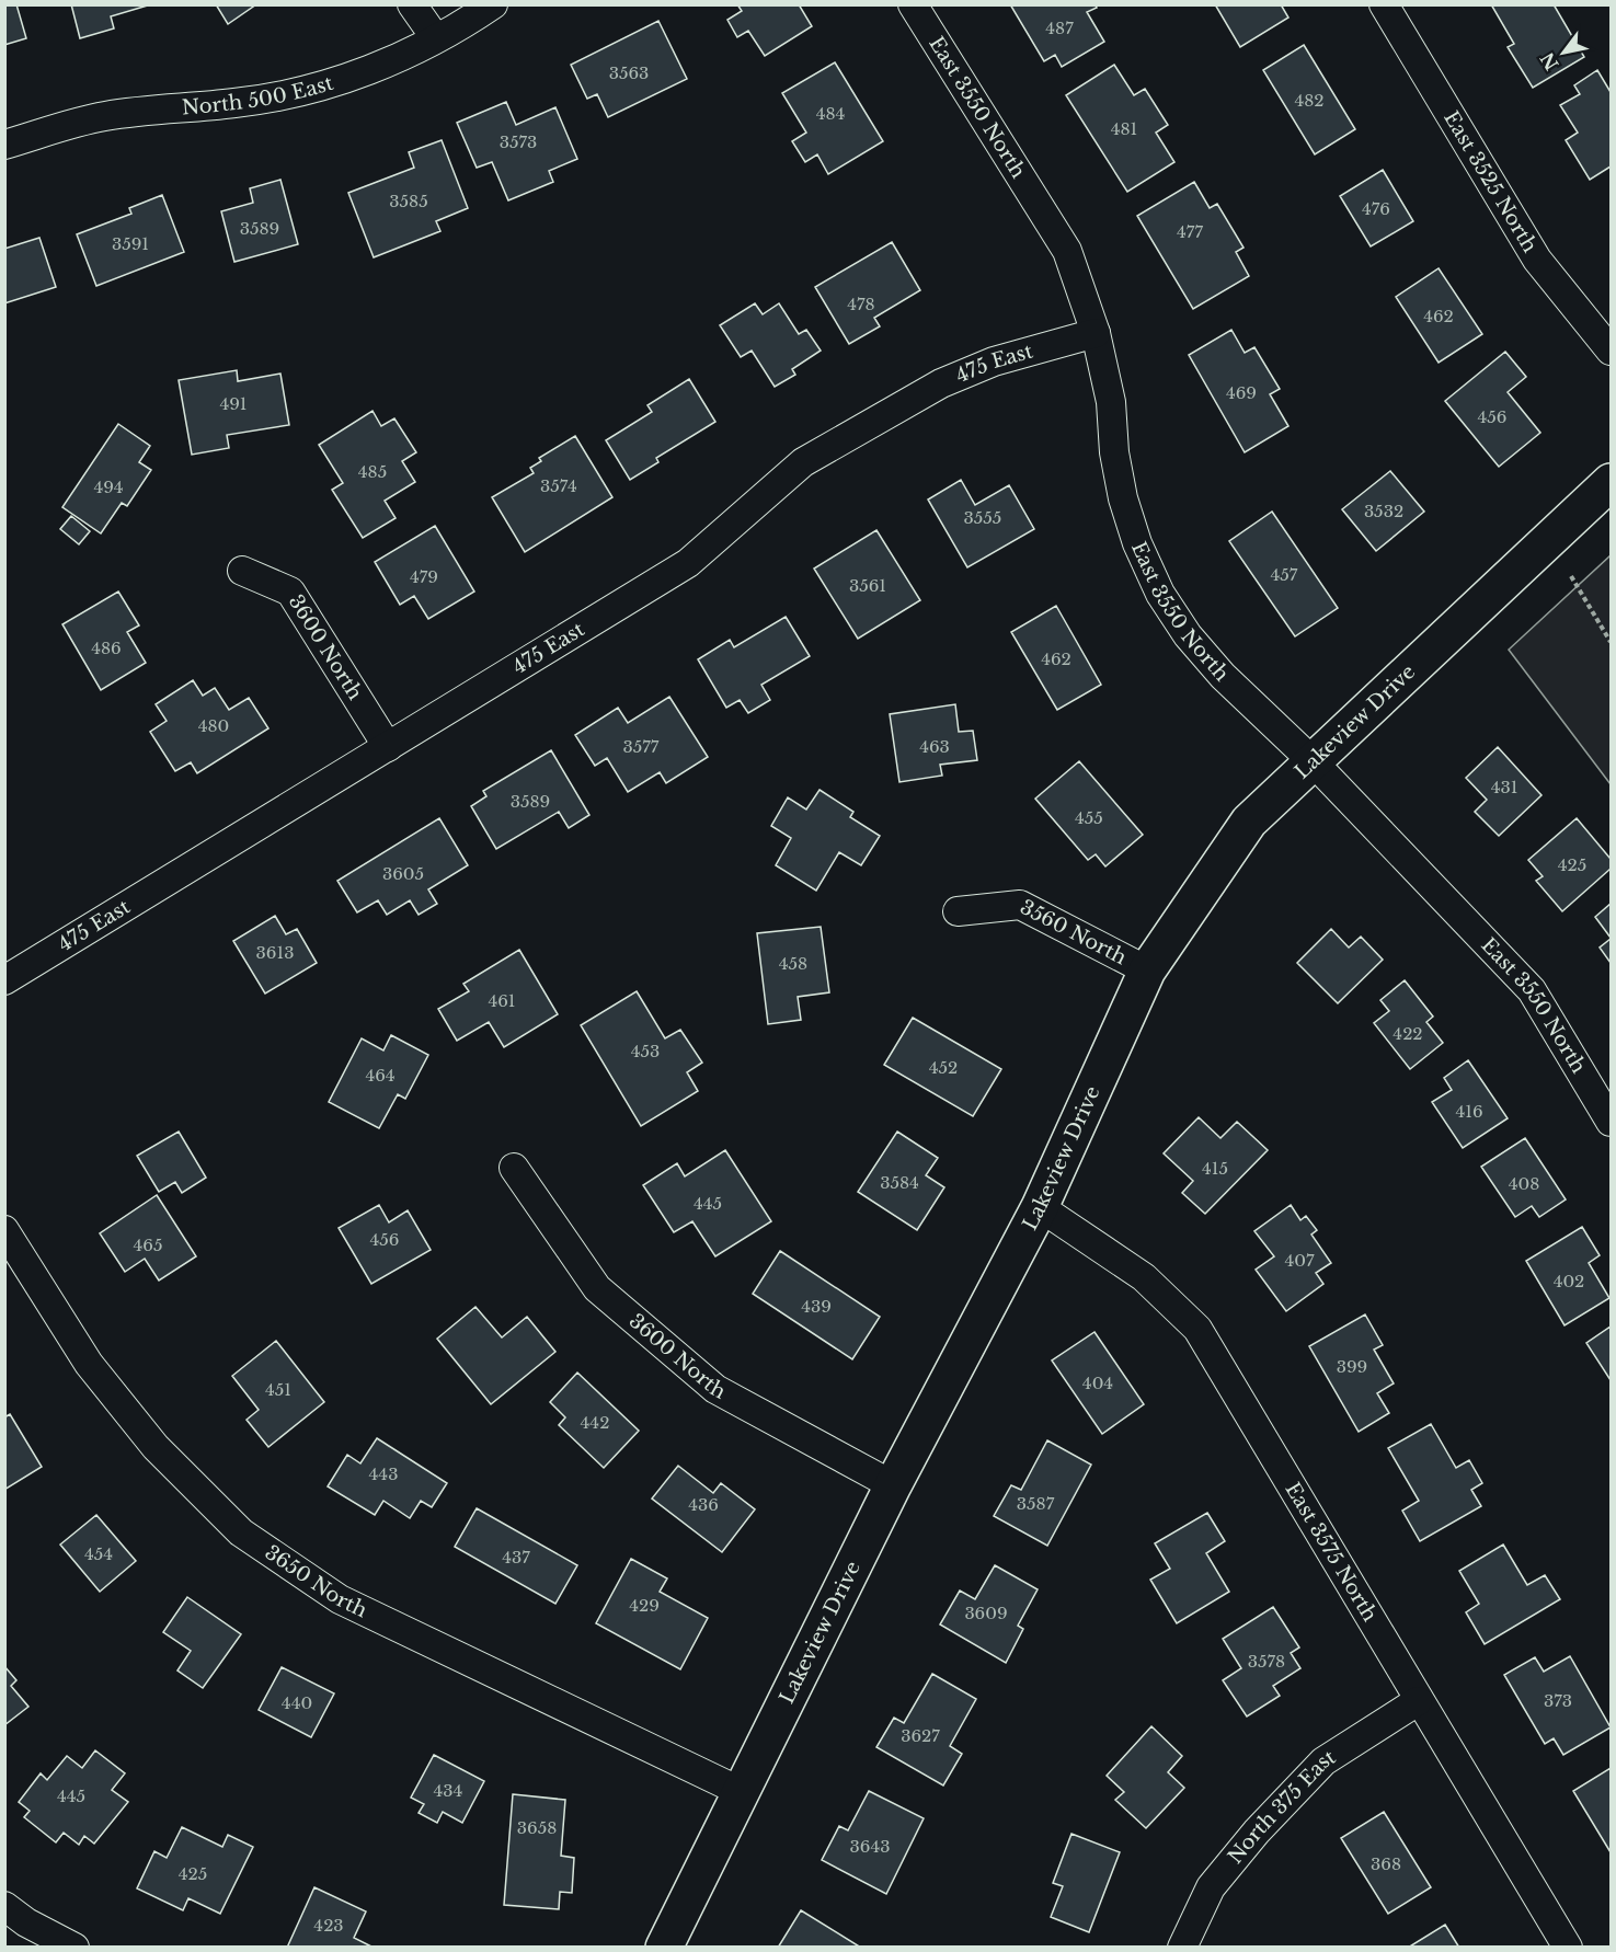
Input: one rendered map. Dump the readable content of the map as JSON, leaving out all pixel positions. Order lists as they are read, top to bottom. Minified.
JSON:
{"streets":{"street":["North 500 East","East 3550 North","East 3525 North","475 East","3600 North","Lakeview Drive","3560 North","East 3575 North","3650 North","North 375 East"]},"crossings":[["East 3550 North","475 East"],["East 3550 North","Lakeview Drive"],["475 East","3600 North"],["3600 North","Lakeview Drive"],["Lakeview Drive","3560 North"],["Lakeview Drive","East 3575 North"],["Lakeview Drive","3650 North"],["East 3575 North","North 375 East"]],"house_numbers":["487","3563","482","484","481","3573","3585","476","3589","477","3591","478","462","469","491","456","485","3574","494","3532","3555","457","479","3561","486","462","480","3577","463","431","3589","455","425","3605","3613","458","461","422","453","452","464","416","415","3584","408","445","456","465","407","402","439","399","404","451","442","443","3587","436","454","437","429","3609","3578","373","440","3627","434","445","3658","3643","368","425","423"],"north":"bottom left"}
